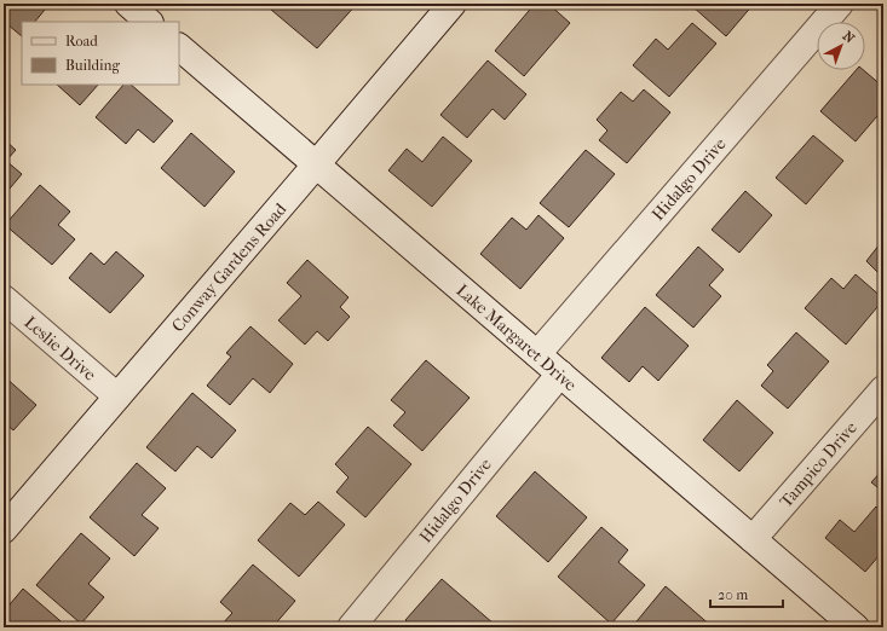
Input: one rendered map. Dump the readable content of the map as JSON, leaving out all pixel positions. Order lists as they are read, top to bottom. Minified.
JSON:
{"streets":{"street":["Hidalgo Drive","Conway Gardens Road","Lake Margaret Drive","Leslie Drive","Tampico Drive"]},"crossings":[["Hidalgo Drive","Lake Margaret Drive"],["Conway Gardens Road","Lake Margaret Drive"],["Conway Gardens Road","Leslie Drive"],["Lake Margaret Drive","Tampico Drive"]],"legend":["Road","Building"],"scale_bar":"20 m","north":"top right"}
